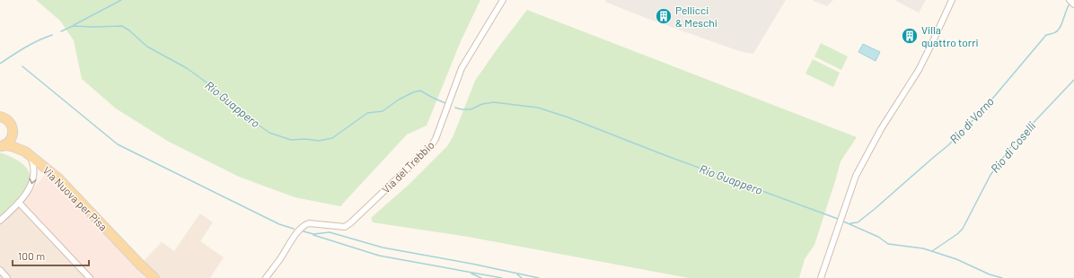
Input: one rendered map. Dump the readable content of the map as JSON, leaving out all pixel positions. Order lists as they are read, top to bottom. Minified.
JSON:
{"streets":{"main road":["Via Nuova per Pisa"],"street":["Via del Trebbio"]},"water":["Rio Guappero","Rio di Vorno","Rio di Coselli"],"places":{"building":["Pellicci & Meschi","Villa quattro torri"]},"scale_bar":"100 m"}
